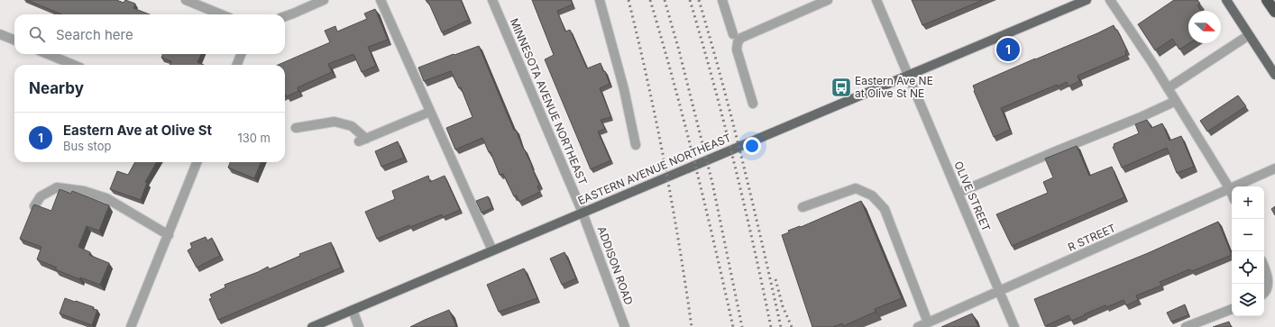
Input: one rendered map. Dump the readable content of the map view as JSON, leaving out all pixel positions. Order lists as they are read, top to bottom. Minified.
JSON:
{"streets":{"main road":["EASTERN AVENUE NORTHEAST"],"street":["MINNESOTA AVENUE NORTHEAST","OLIVE STREET","R STREET","ADDISON ROAD"]},"crossings":[["MINNESOTA AVENUE NORTHEAST","EASTERN AVENUE NORTHEAST"],["MINNESOTA AVENUE NORTHEAST","ADDISON ROAD"],["EASTERN AVENUE NORTHEAST","OLIVE STREET"],["EASTERN AVENUE NORTHEAST","ADDISON ROAD"],["OLIVE STREET","R STREET"]],"places":{"bus stop":["Eastern Ave NE at Olive St NE"]},"north":"right","page":{"search":"Search here","pins":"1","heading":"Nearby","list":[{"mark":"1","name":"Eastern Ave at Olive St","note":"Bus stop","value":"130 m"}],"map_buttons":["+","−"]}}
